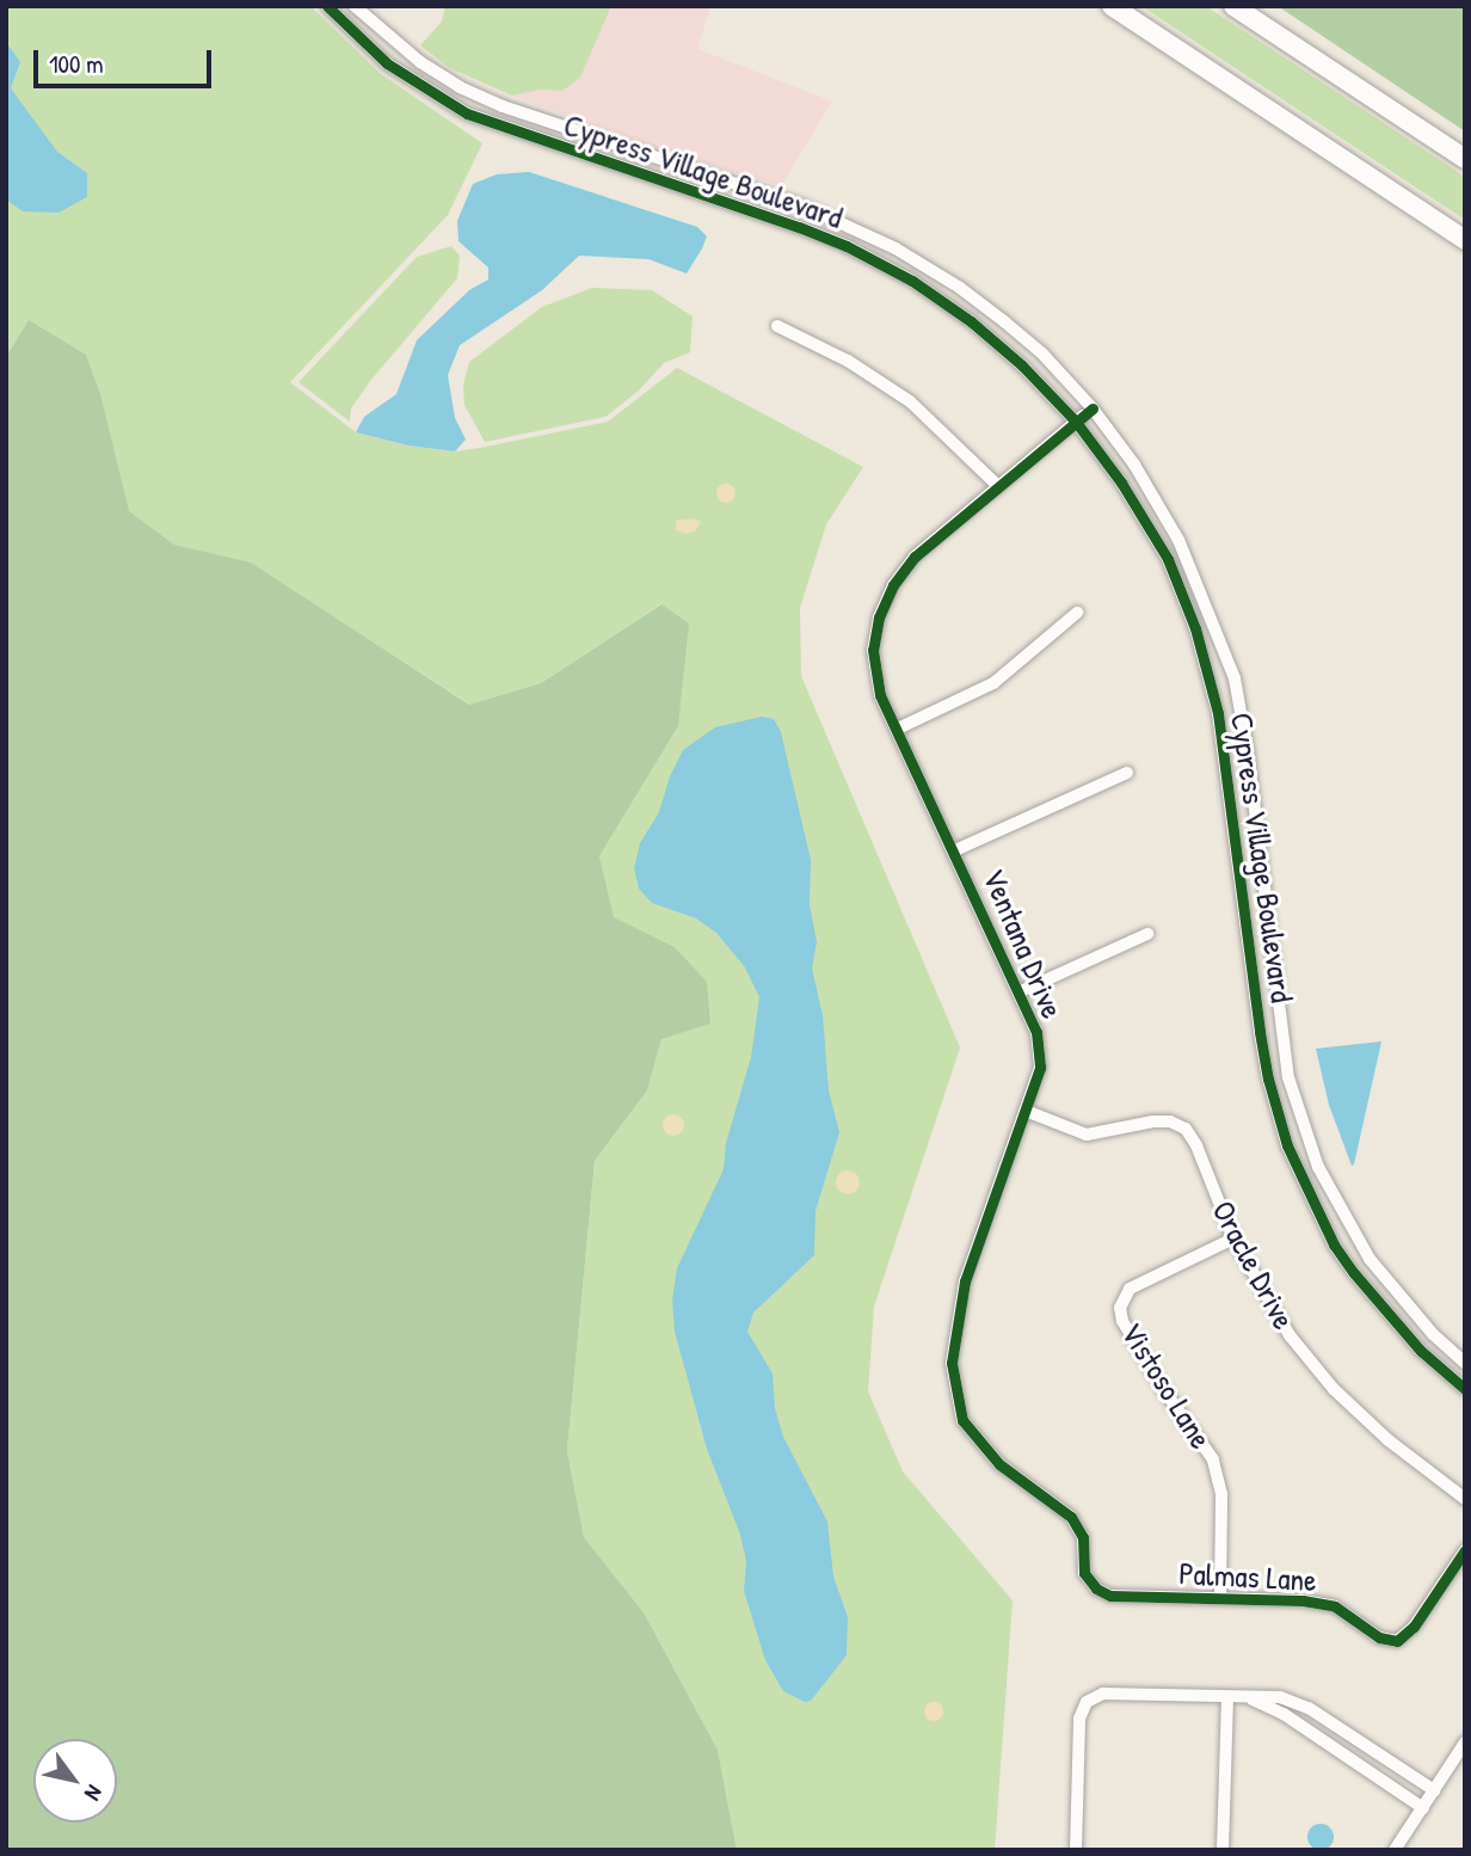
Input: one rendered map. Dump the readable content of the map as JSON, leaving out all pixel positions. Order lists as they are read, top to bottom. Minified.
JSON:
{"streets":{"street":["Cypress Village Boulevard","Ventana Drive","Oracle Drive","Vistoso Lane","Palmas Lane"]},"crossings":[["Cypress Village Boulevard","Ventana Drive"],["Ventana Drive","Oracle Drive"],["Ventana Drive","Palmas Lane"],["Oracle Drive","Vistoso Lane"],["Vistoso Lane","Palmas Lane"]],"scale_bar":"100 m","north":"bottom right"}
